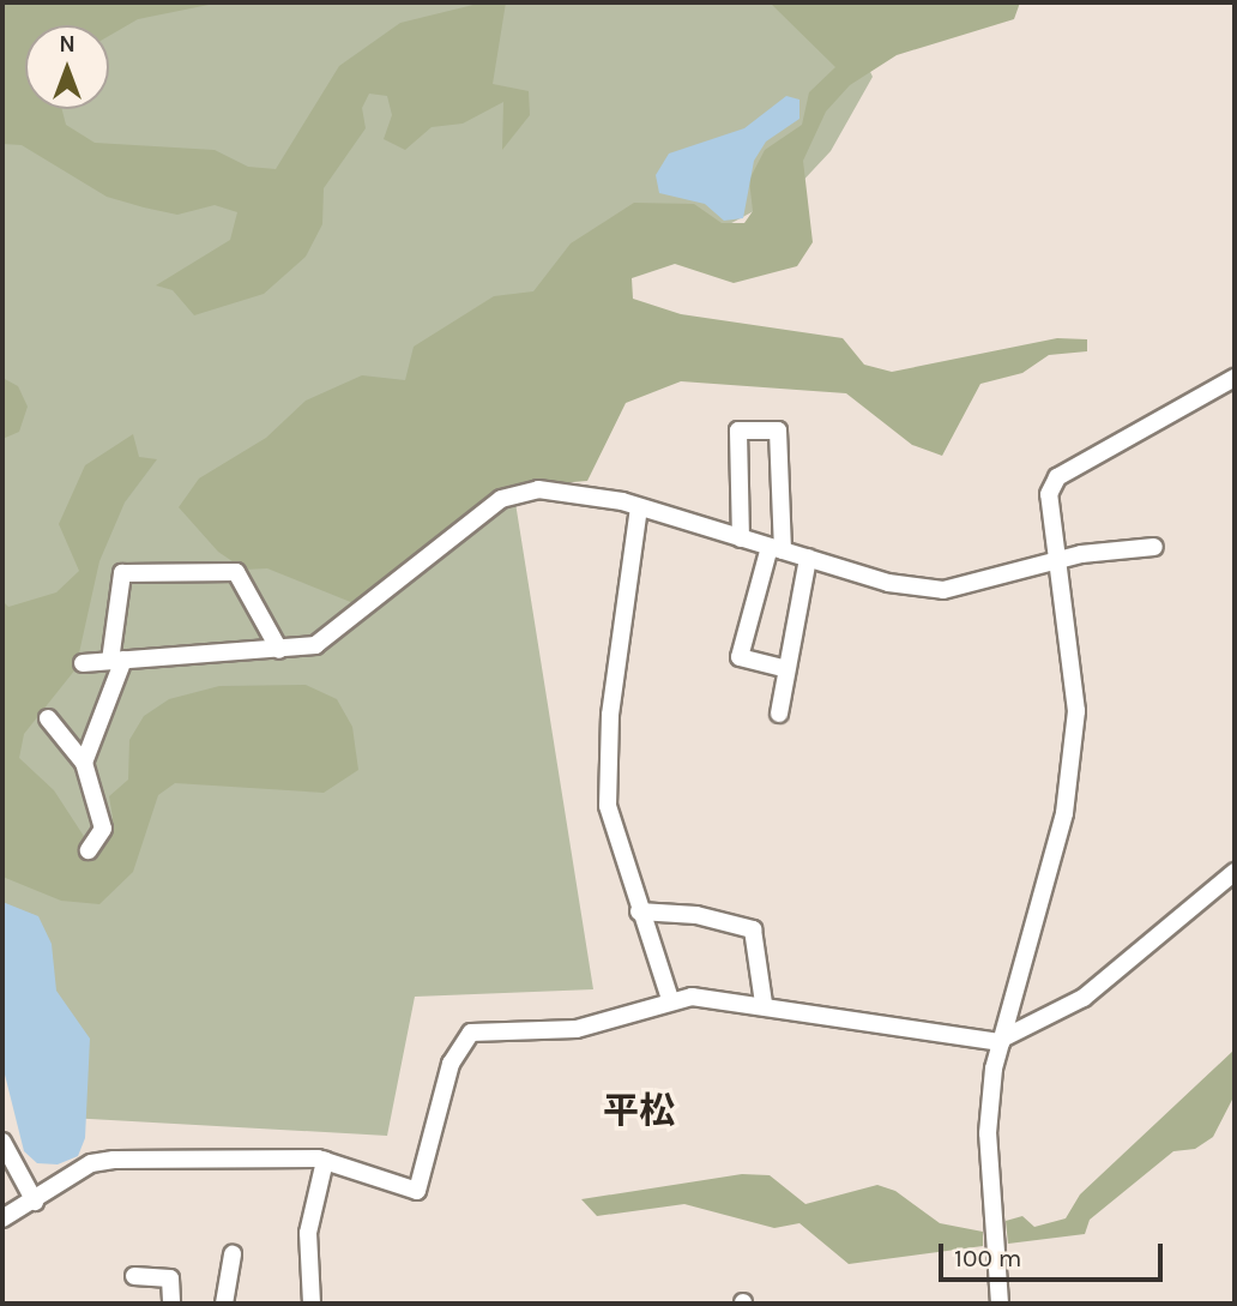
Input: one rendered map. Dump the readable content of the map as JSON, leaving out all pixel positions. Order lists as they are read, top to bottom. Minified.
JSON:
{"districts":["平松"],"scale_bar":"100 m","north":"top"}
